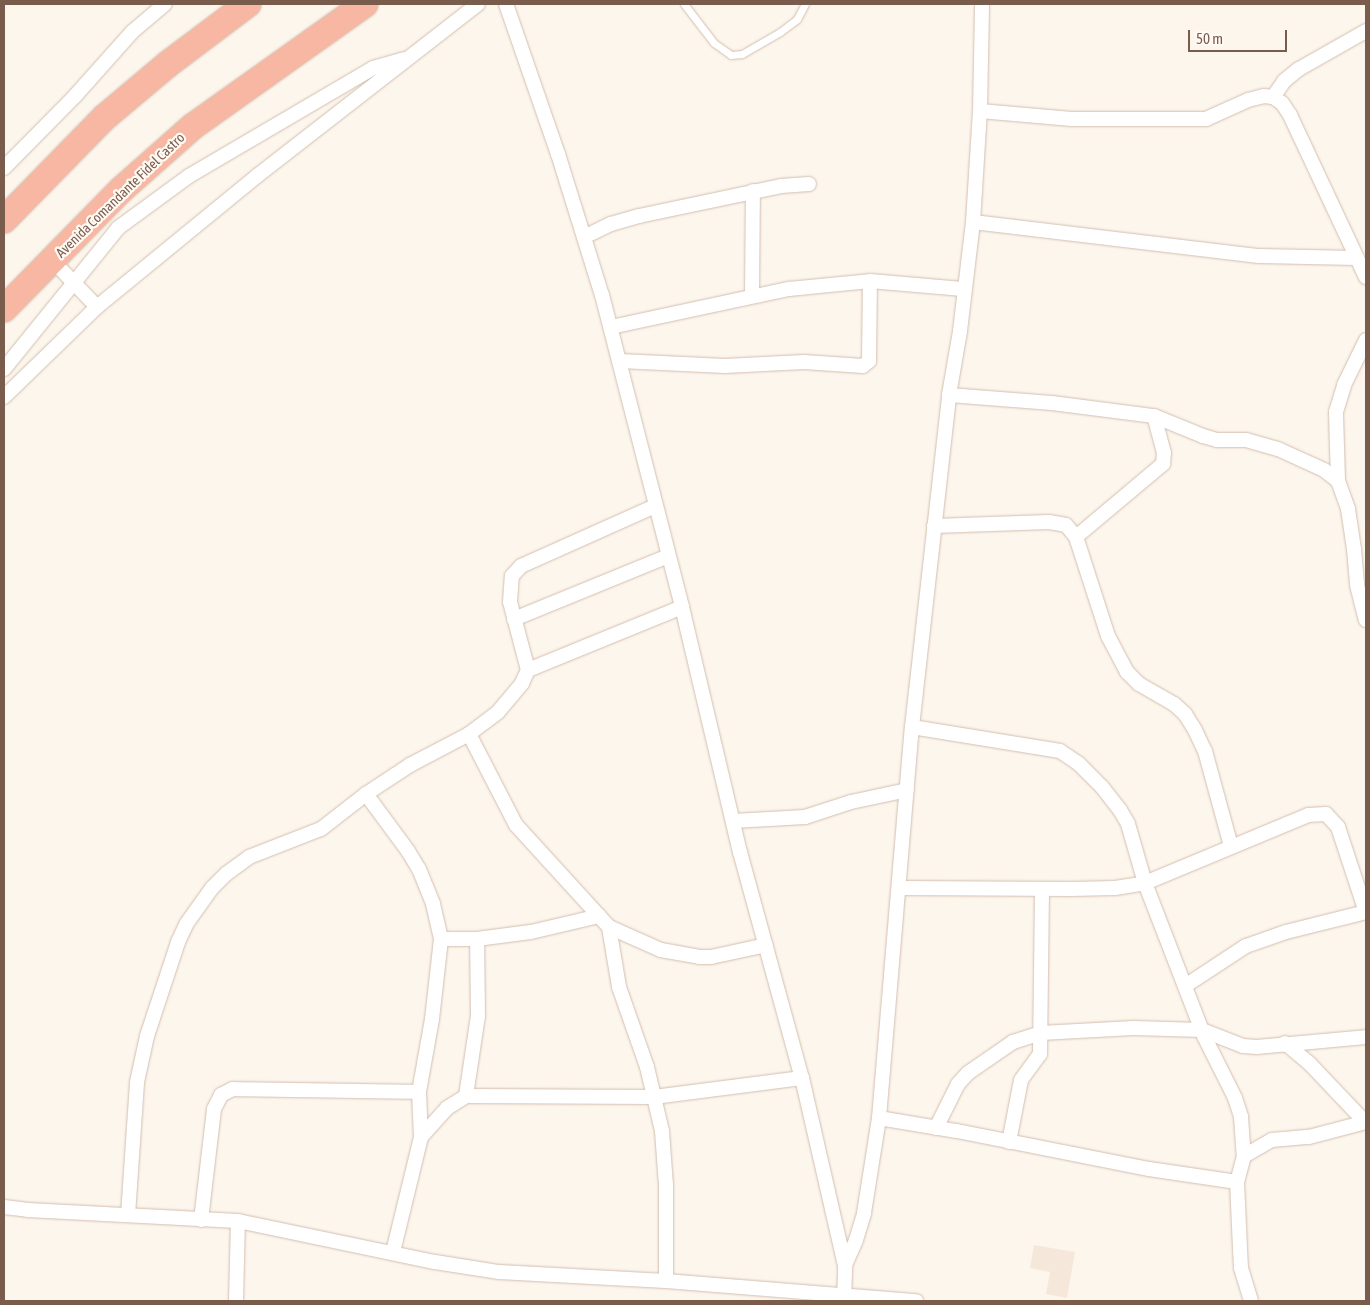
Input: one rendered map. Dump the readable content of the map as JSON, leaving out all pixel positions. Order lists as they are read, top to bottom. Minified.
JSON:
{"streets":{"highway":["Avenida Comandante Fidel Castro"]},"scale_bar":"50 m"}
